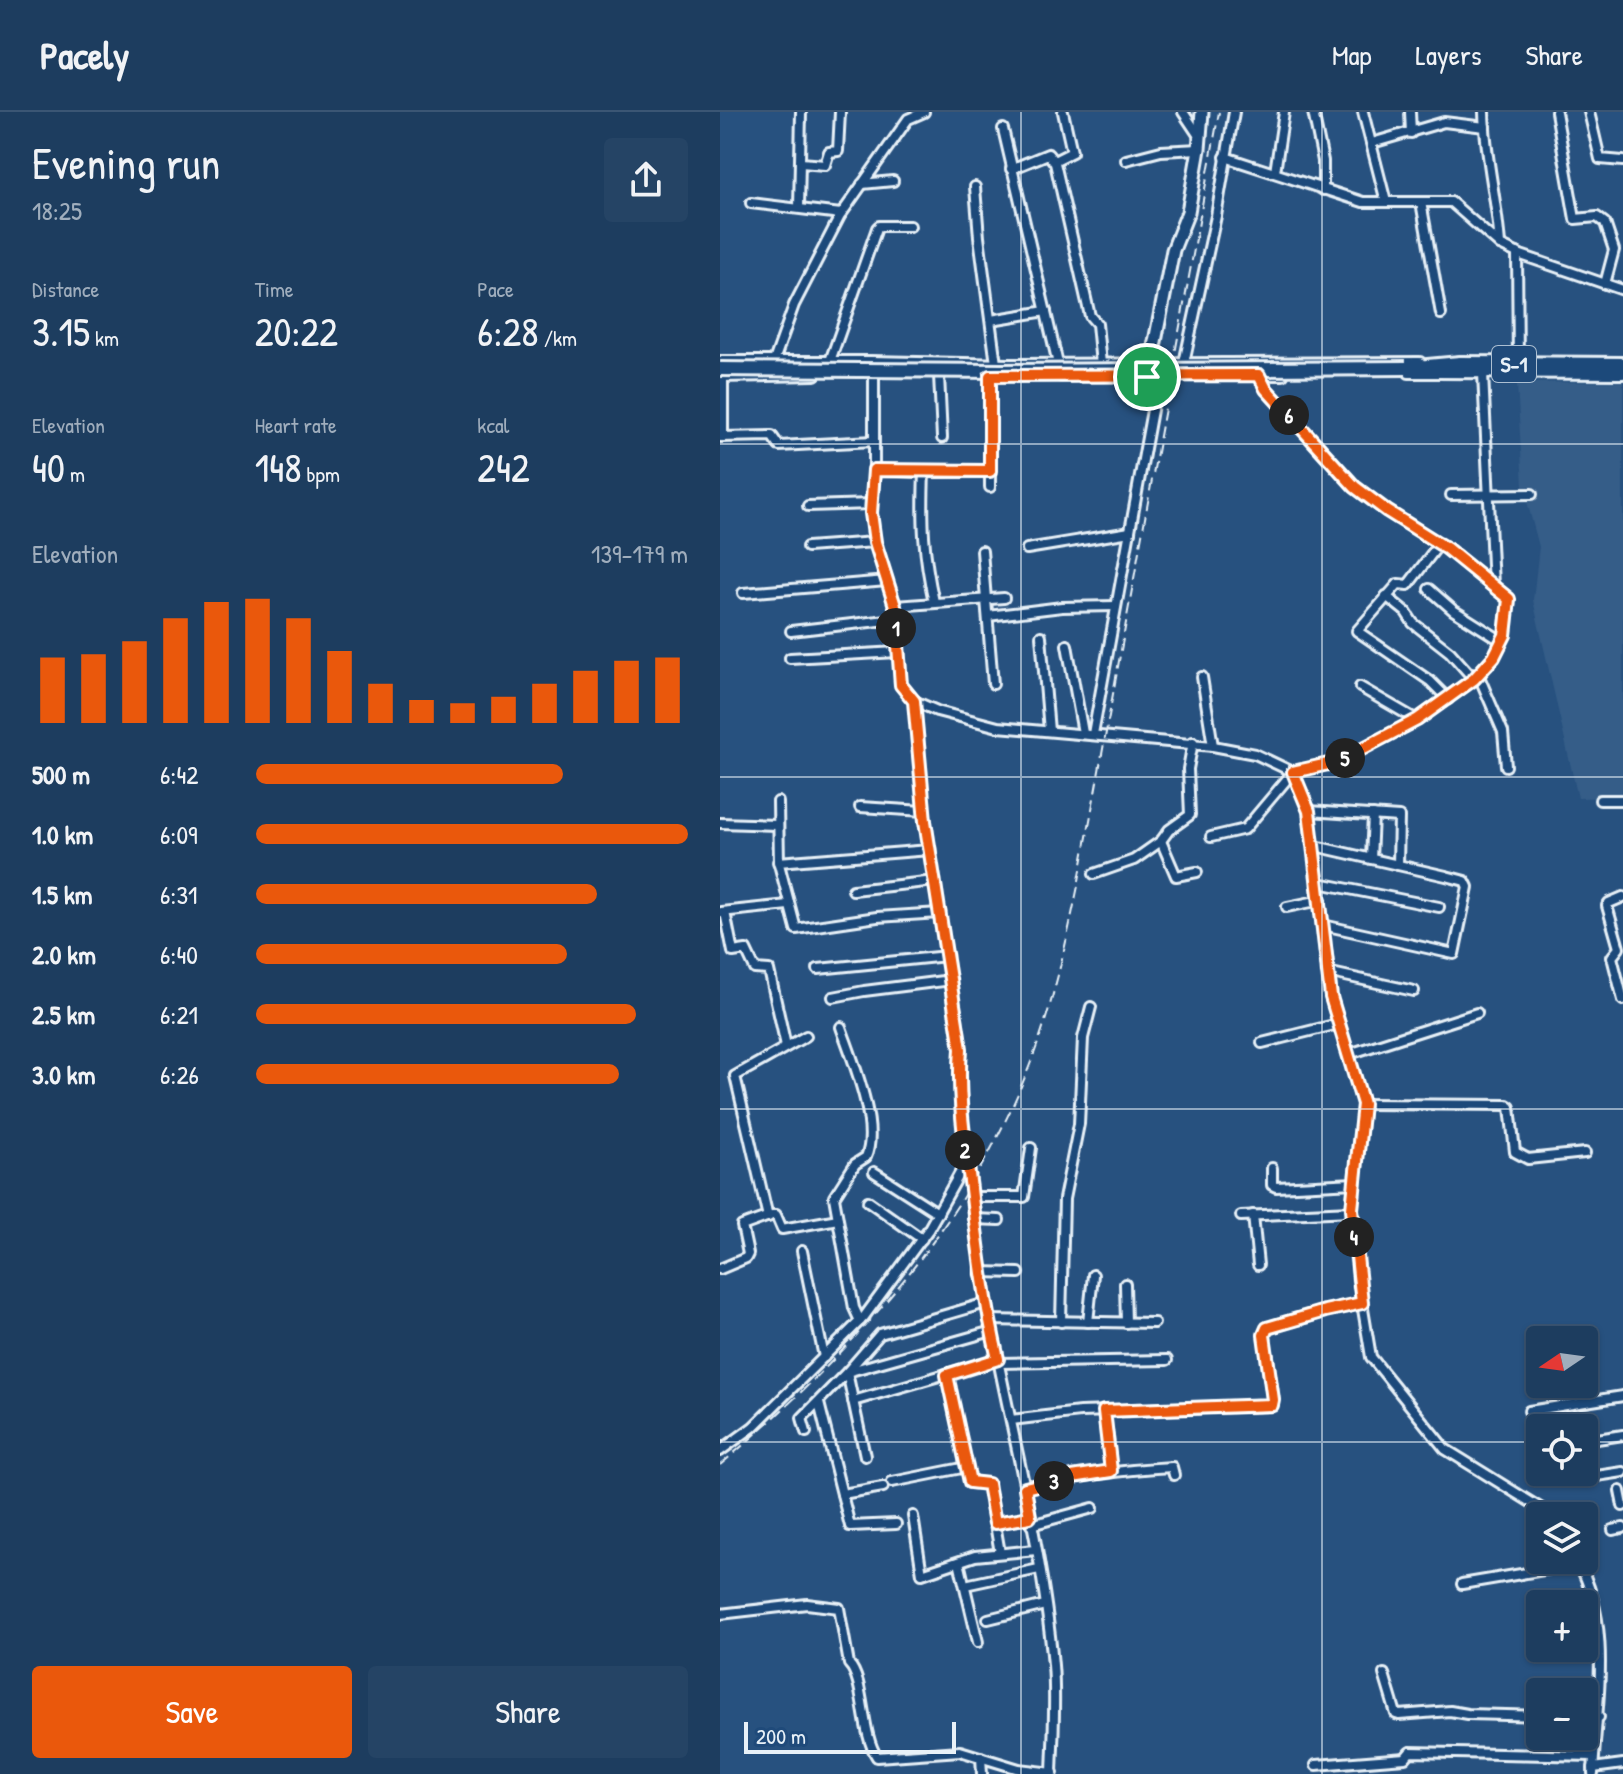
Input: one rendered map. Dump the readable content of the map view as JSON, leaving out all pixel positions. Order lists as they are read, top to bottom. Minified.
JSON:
{"streets":{"main road":["S-1"]},"scale_bar":"200 m","north":"left","page":{"header":"Pacely","nav":["Map","Layers","Share"],"heading":["Evening run","18:25"],"stats":[["Distance","3.15 km"],["Time","20:22"],["Pace","6:28 /km"],["Elevation","40 m"],["Heart rate","148 bpm"],["kcal","242"]],"pins":["6","1","5","2","4","3"],"chart":["Elevation","139–179 m"],"list":[{"name":"500 m","note":"6:42"},{"name":"1.0 km","note":"6:09"},{"name":"1.5 km","note":"6:31"},{"name":"2.0 km","note":"6:40"},{"name":"2.5 km","note":"6:21"},{"name":"3.0 km","note":"6:26"}],"map_buttons":["+","−"],"buttons":["Save","Share"],"scale":"200 m"}}
